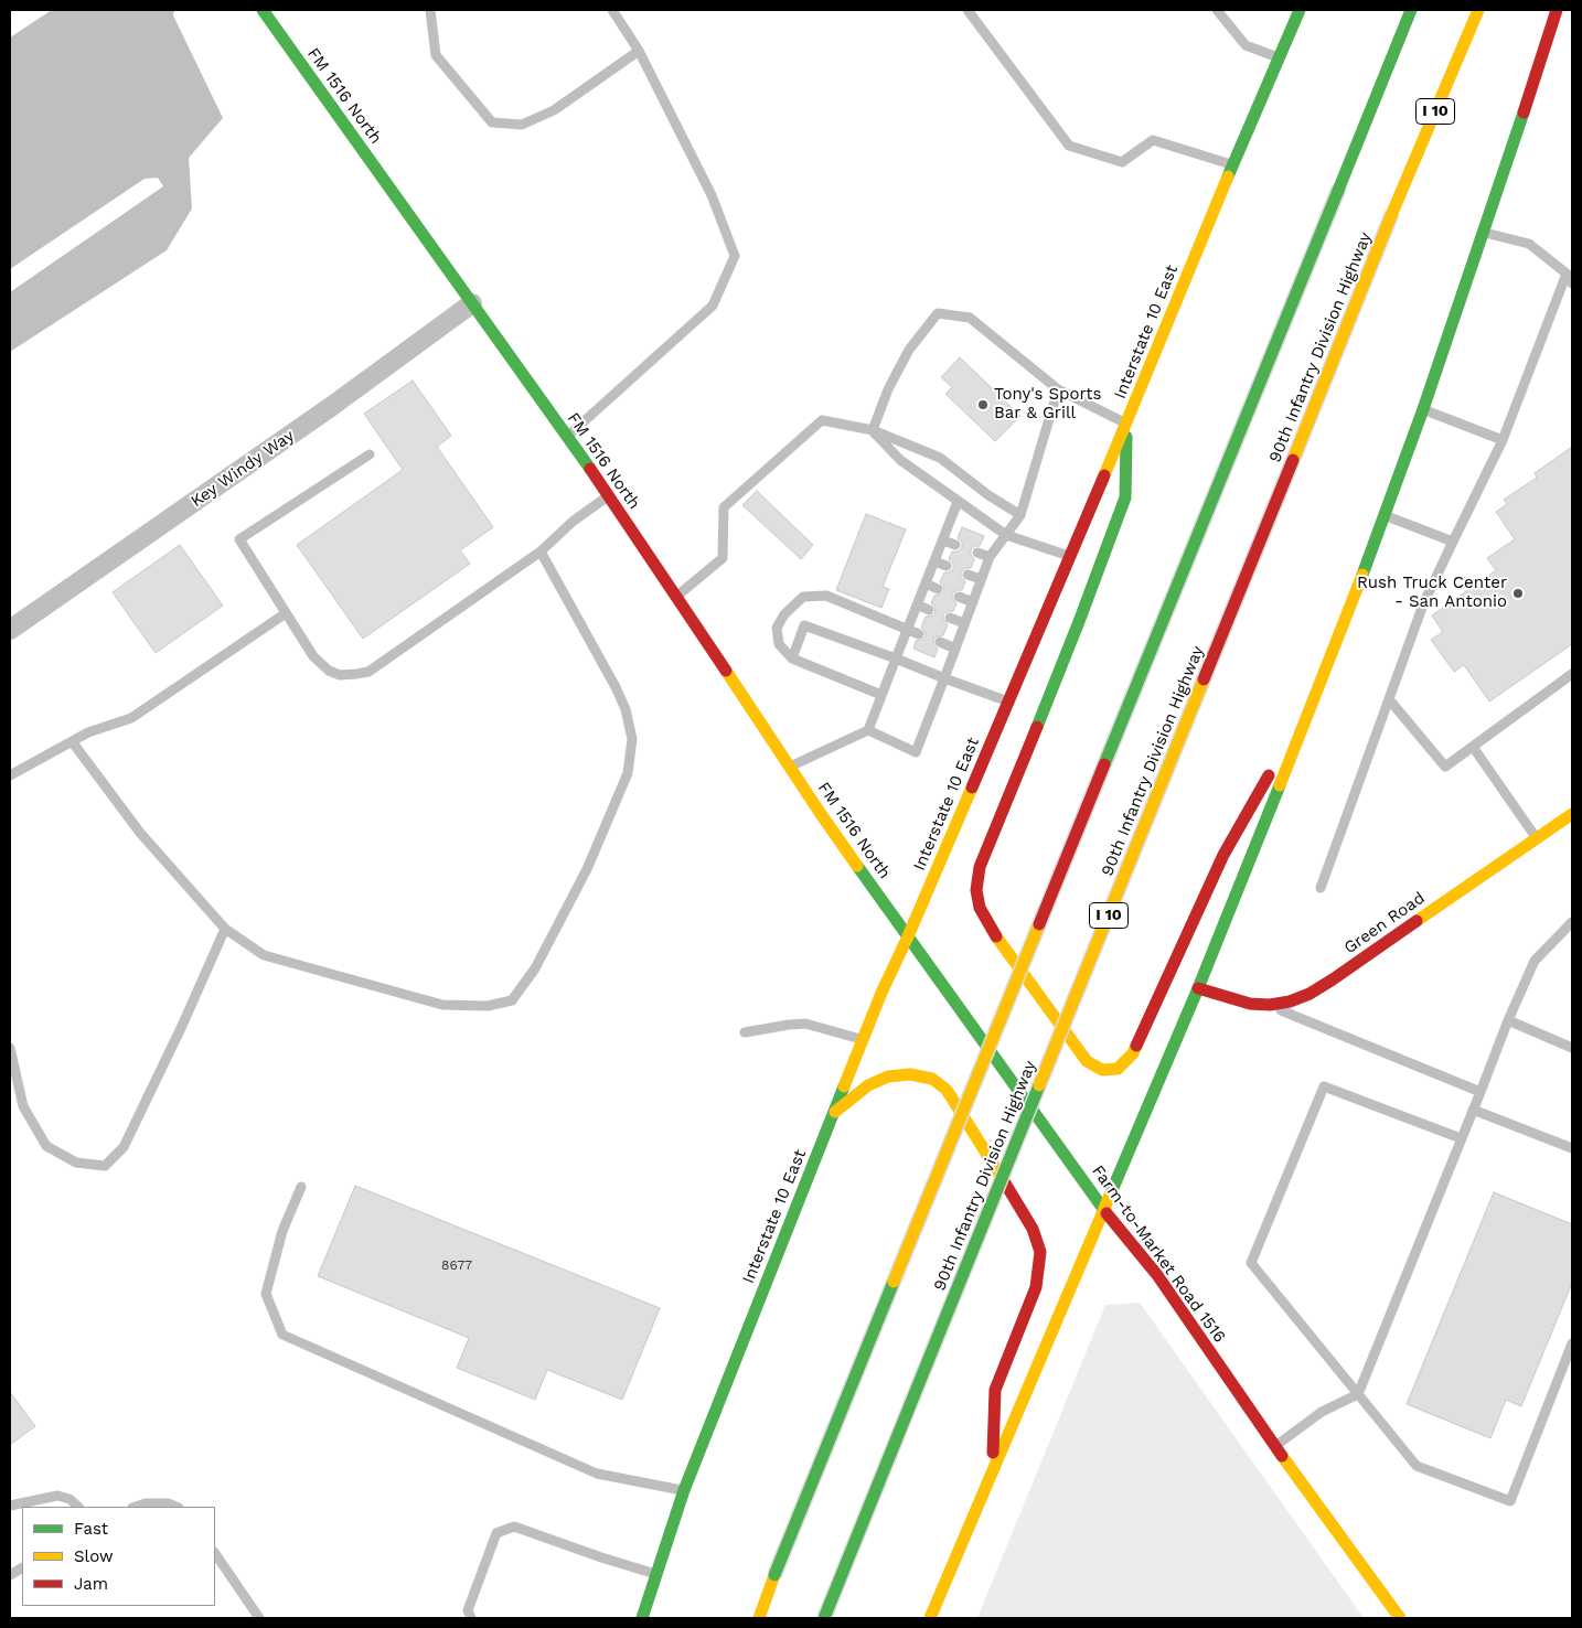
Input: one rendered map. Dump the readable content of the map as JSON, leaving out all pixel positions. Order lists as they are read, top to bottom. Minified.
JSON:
{"streets":{"main road":["FM 1516 North","I 10","Interstate 10 East","90th Infantry Division Highway","Green Road","Farm-to-Market Road 1516"],"street":["Key Windy Way"]},"crossings":[["FM 1516 North","Interstate 10 East"],["FM 1516 North","Key Windy Way"],["FM 1516 North","Farm-to-Market Road 1516"],["Interstate 10 East","Farm-to-Market Road 1516"]],"places":["Tony's Sports Bar & Grill","Rush Truck Center - San Antonio"],"house_numbers":["8677"],"legend":["Fast","Slow","Jam"]}
